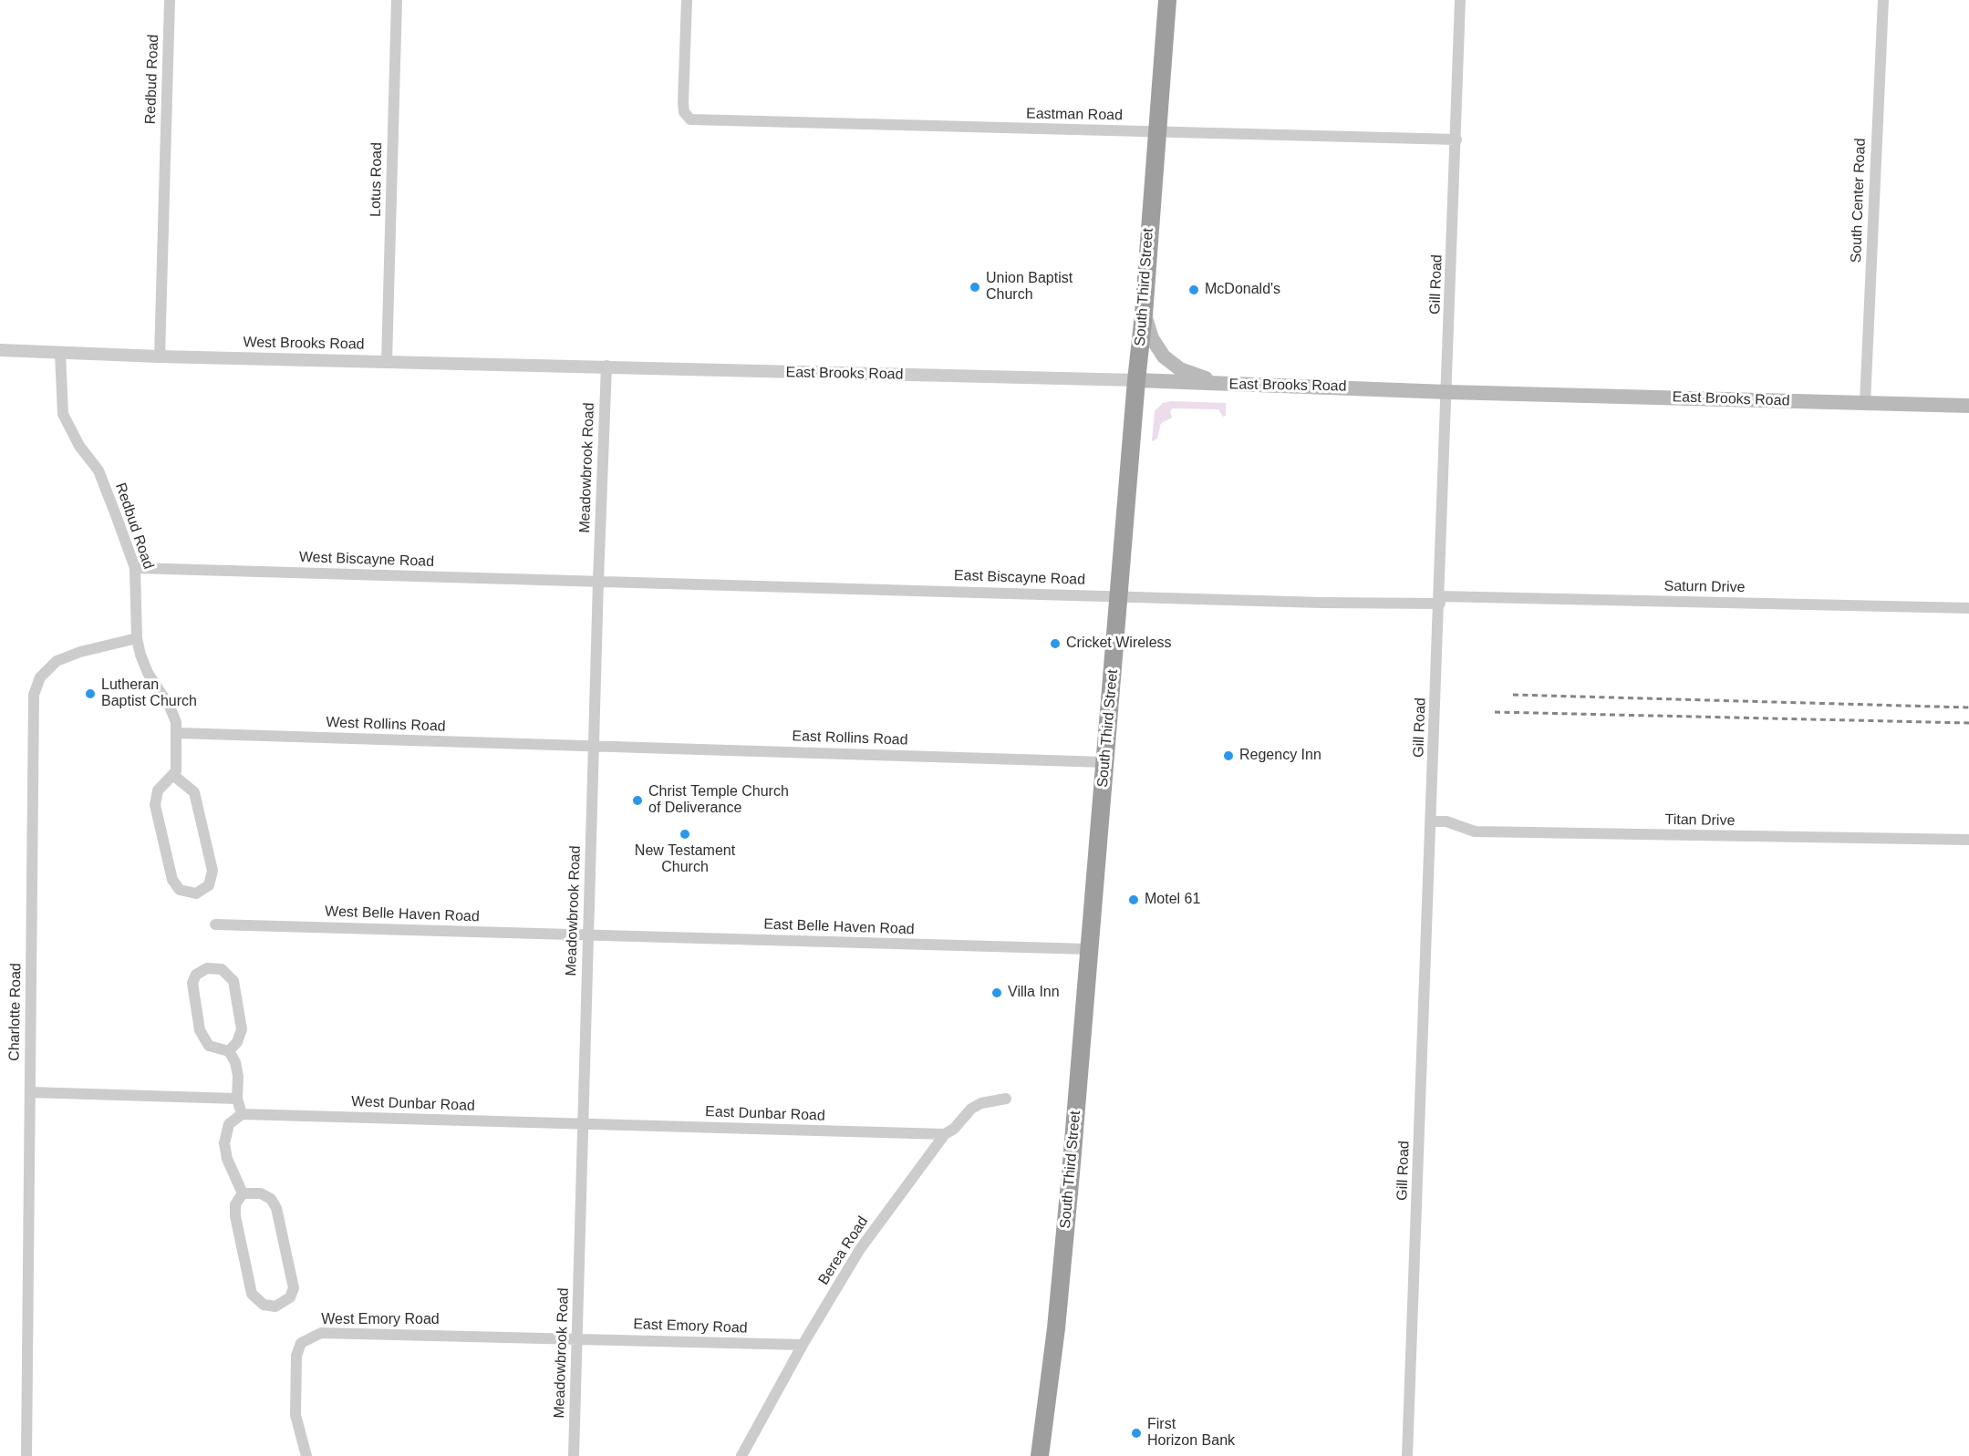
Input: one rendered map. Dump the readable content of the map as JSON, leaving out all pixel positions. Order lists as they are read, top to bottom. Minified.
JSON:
{"streets":{"highway":["South Third Street"],"main road":["East Brooks Road"],"street":["Redbud Road","Eastman Road","Lotus Road","South Center Road","Gill Road","West Brooks Road","Meadowbrook Road","West Biscayne Road","East Biscayne Road","Saturn Drive","West Rollins Road","East Rollins Road","Titan Drive","West Belle Haven Road","East Belle Haven Road","Charlotte Road","West Dunbar Road","East Dunbar Road","Berea Road","West Emory Road","East Emory Road"]},"crossings":[["Redbud Road","West Brooks Road"],["Redbud Road","West Biscayne Road"],["Redbud Road","West Rollins Road"],["Redbud Road","Charlotte Road"],["Eastman Road","Gill Road"],["Eastman Road","South Third Street"],["Lotus Road","West Brooks Road"],["South Center Road","East Brooks Road"],["Gill Road","East Brooks Road"],["Gill Road","East Biscayne Road"],["Gill Road","Saturn Drive"],["Gill Road","Titan Drive"],["South Third Street","East Brooks Road"],["South Third Street","East Biscayne Road"],["South Third Street","East Rollins Road"],["South Third Street","East Belle Haven Road"],["West Brooks Road","East Brooks Road"],["West Brooks Road","Meadowbrook Road"],["East Brooks Road","Meadowbrook Road"],["Meadowbrook Road","West Biscayne Road"],["Meadowbrook Road","East Biscayne Road"],["Meadowbrook Road","West Rollins Road"],["Meadowbrook Road","East Rollins Road"],["Meadowbrook Road","West Belle Haven Road"],["Meadowbrook Road","East Belle Haven Road"],["Meadowbrook Road","West Dunbar Road"],["Meadowbrook Road","East Dunbar Road"],["Meadowbrook Road","West Emory Road"],["Meadowbrook Road","East Emory Road"],["West Biscayne Road","East Biscayne Road"],["East Biscayne Road","Saturn Drive"],["West Rollins Road","East Rollins Road"],["West Belle Haven Road","East Belle Haven Road"],["West Dunbar Road","East Dunbar Road"],["East Dunbar Road","Berea Road"],["Berea Road","East Emory Road"],["West Emory Road","East Emory Road"]],"places":["Union Baptist Church","McDonald's","Cricket Wireless","Lutheran Baptist Church","Regency Inn","Christ Temple Church of Deliverance","New Testament Church","Motel 61","Villa Inn","First Horizon Bank"]}
